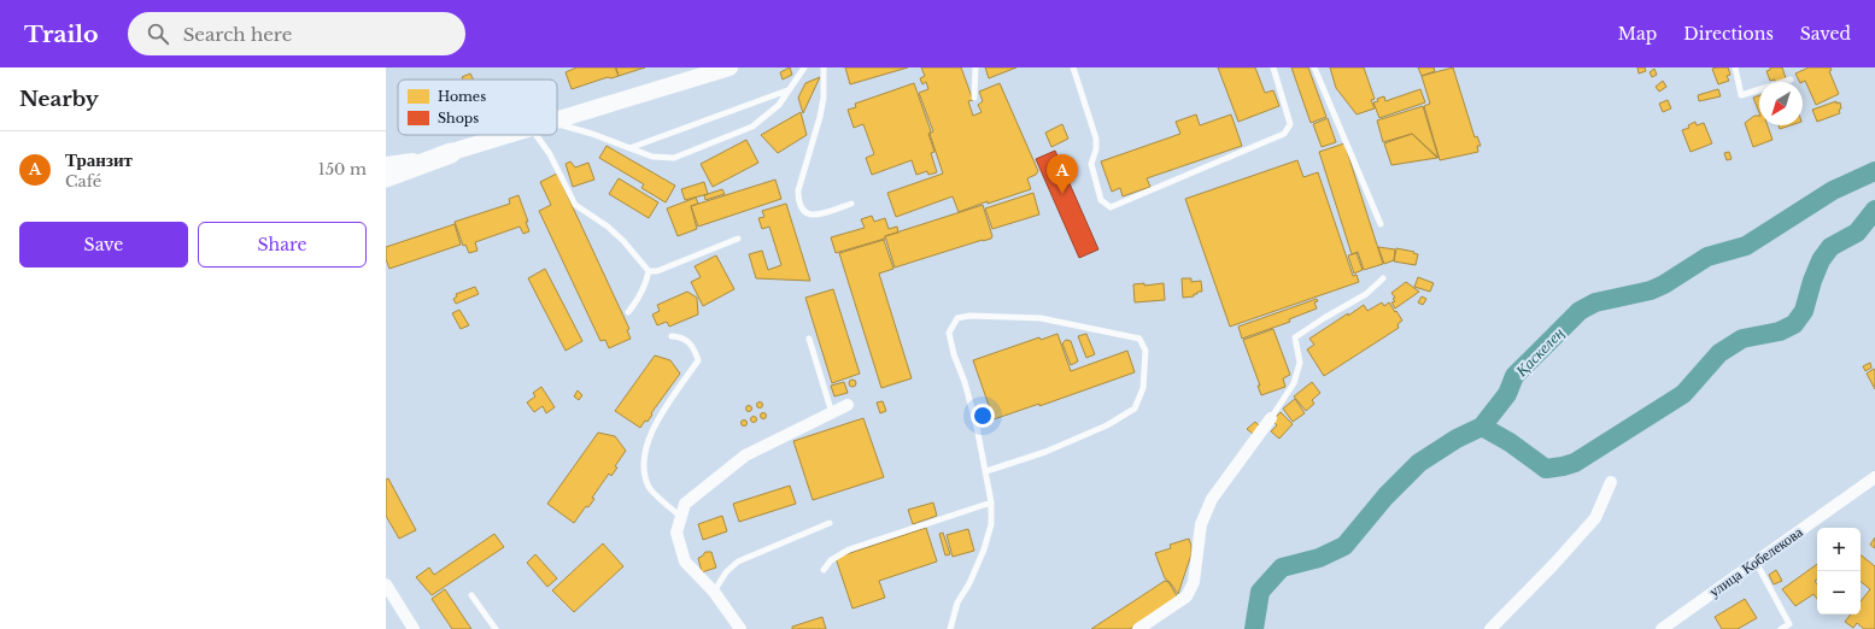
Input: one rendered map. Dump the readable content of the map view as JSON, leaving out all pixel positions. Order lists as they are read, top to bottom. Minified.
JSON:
{"streets":{"street":["улица Кобелекова"]},"water":["Қаскелең"],"legend":["Homes","Shops"],"north":"bottom left","page":{"header":"Trailo","search":"Search here","nav":["Map","Directions","Saved"],"heading":"Nearby","list":[{"mark":"A","name":"Транзит","note":"Café","value":"150 m"}],"pins":"A","buttons":["Save","Share"],"map_buttons":["+","−"]}}
